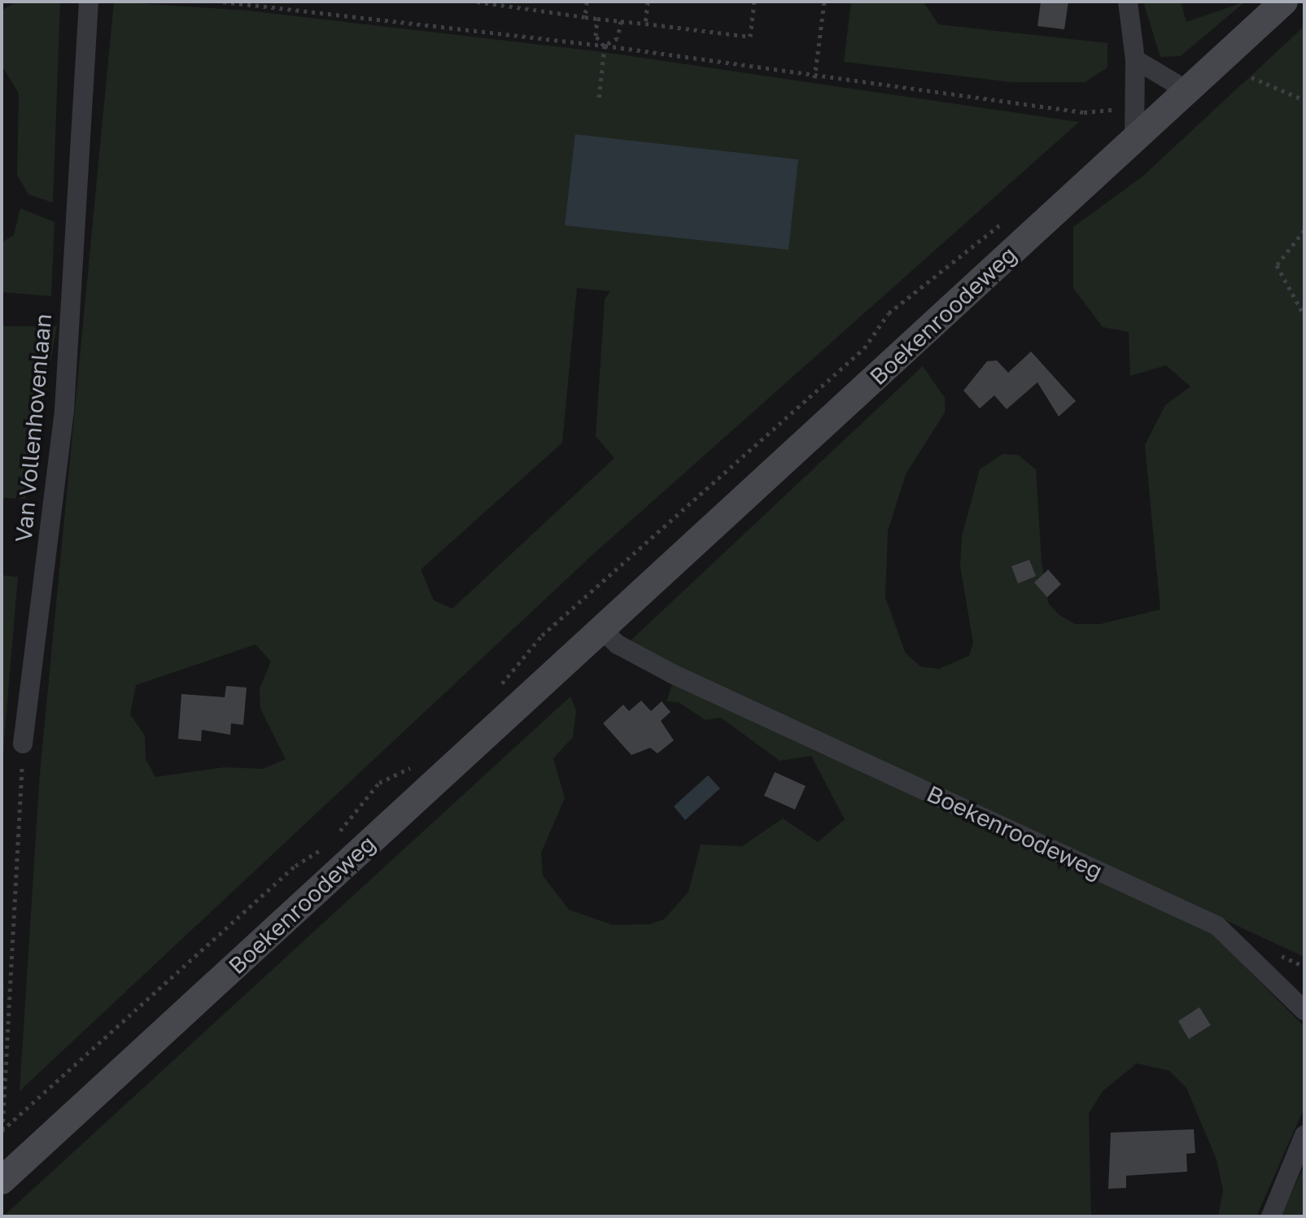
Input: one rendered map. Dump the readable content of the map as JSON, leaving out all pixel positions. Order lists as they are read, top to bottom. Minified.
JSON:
{"streets":{"main road":["Boekenroodeweg"],"street":["Van Vollenhovenlaan"]}}
